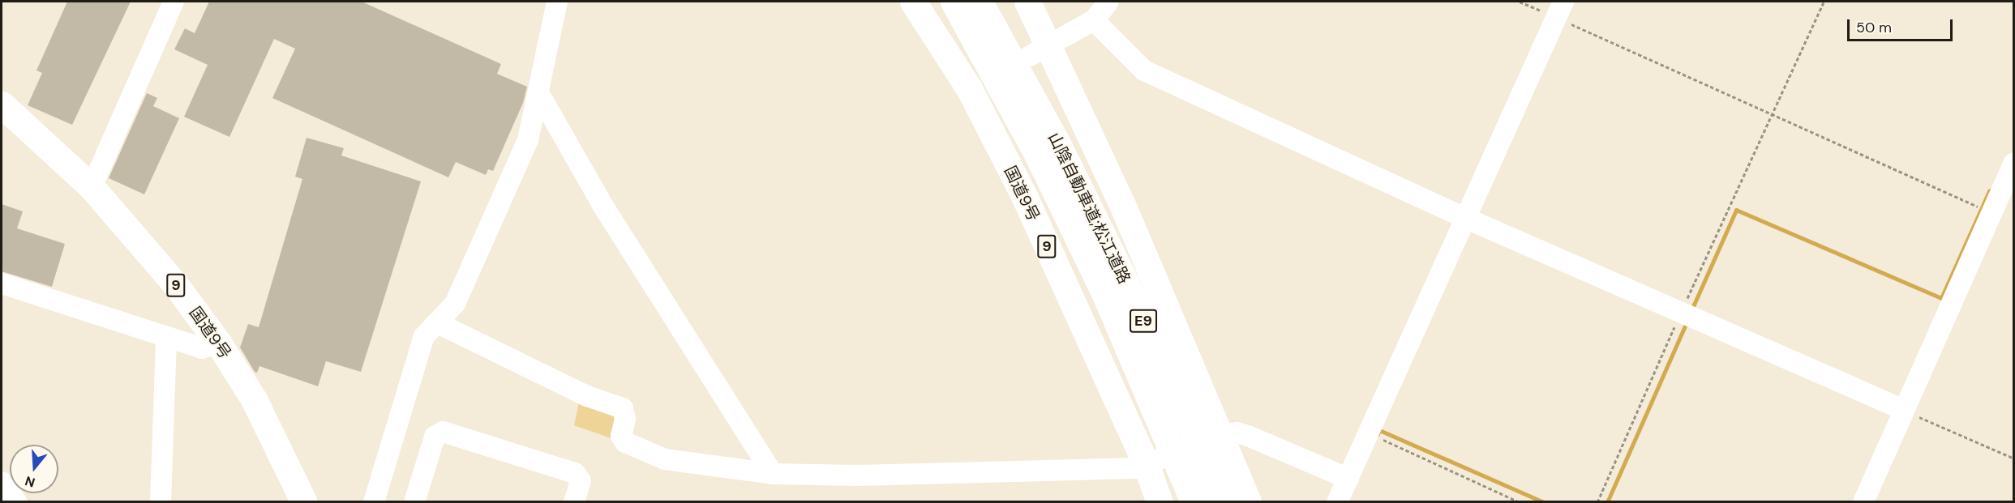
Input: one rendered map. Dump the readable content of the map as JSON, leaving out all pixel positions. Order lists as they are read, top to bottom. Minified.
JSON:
{"streets":{"highway":["国道9号","山陰自動車道;松江道路","9","E9"]},"scale_bar":"50 m","north":"bottom"}
